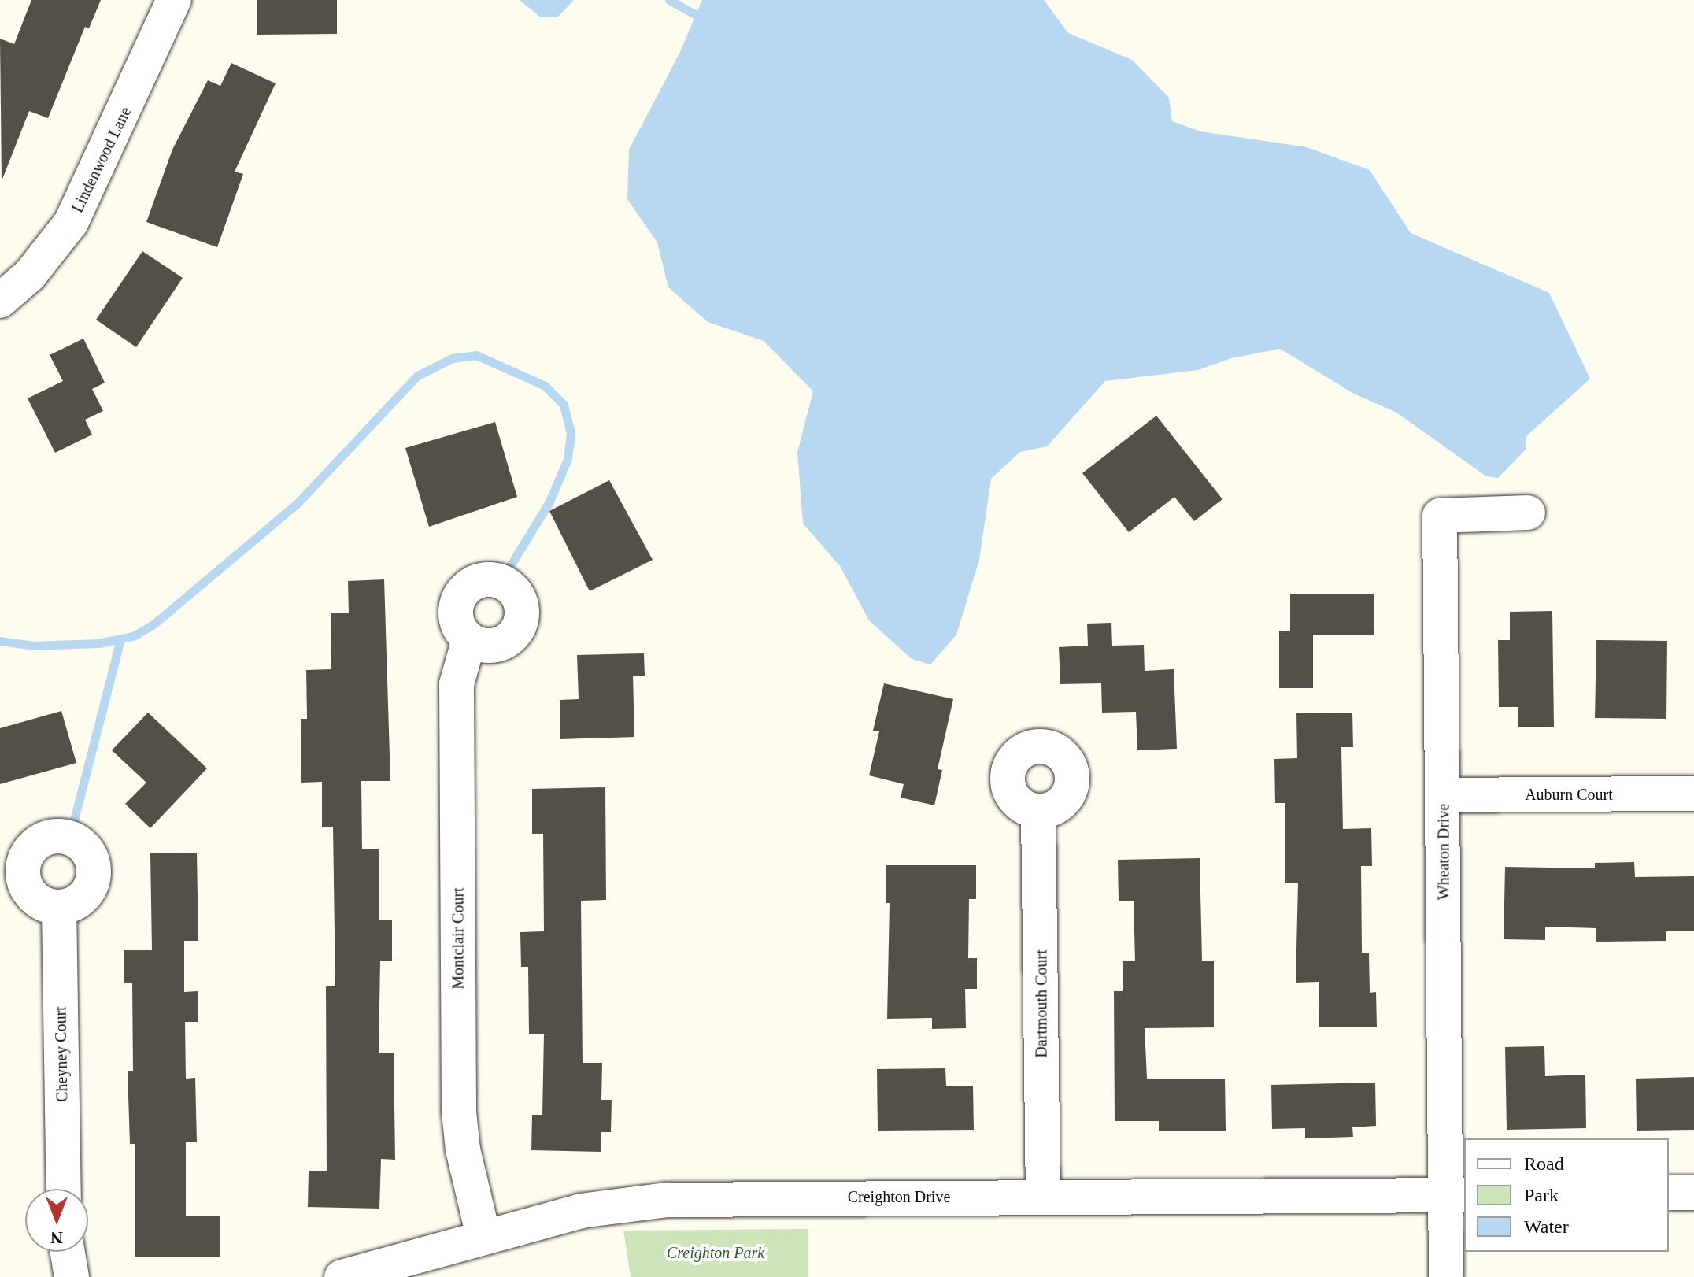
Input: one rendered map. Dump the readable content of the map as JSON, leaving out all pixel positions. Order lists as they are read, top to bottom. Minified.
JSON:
{"streets":{"street":["Lindenwood Lane","Auburn Court","Wheaton Drive","Montclair Court","Dartmouth Court","Cheyney Court","Creighton Drive"]},"crossings":[["Auburn Court","Wheaton Drive"],["Wheaton Drive","Creighton Drive"],["Montclair Court","Creighton Drive"],["Dartmouth Court","Creighton Drive"]],"parks":["Creighton Park"],"legend":["Road","Park","Water"],"north":"bottom"}
